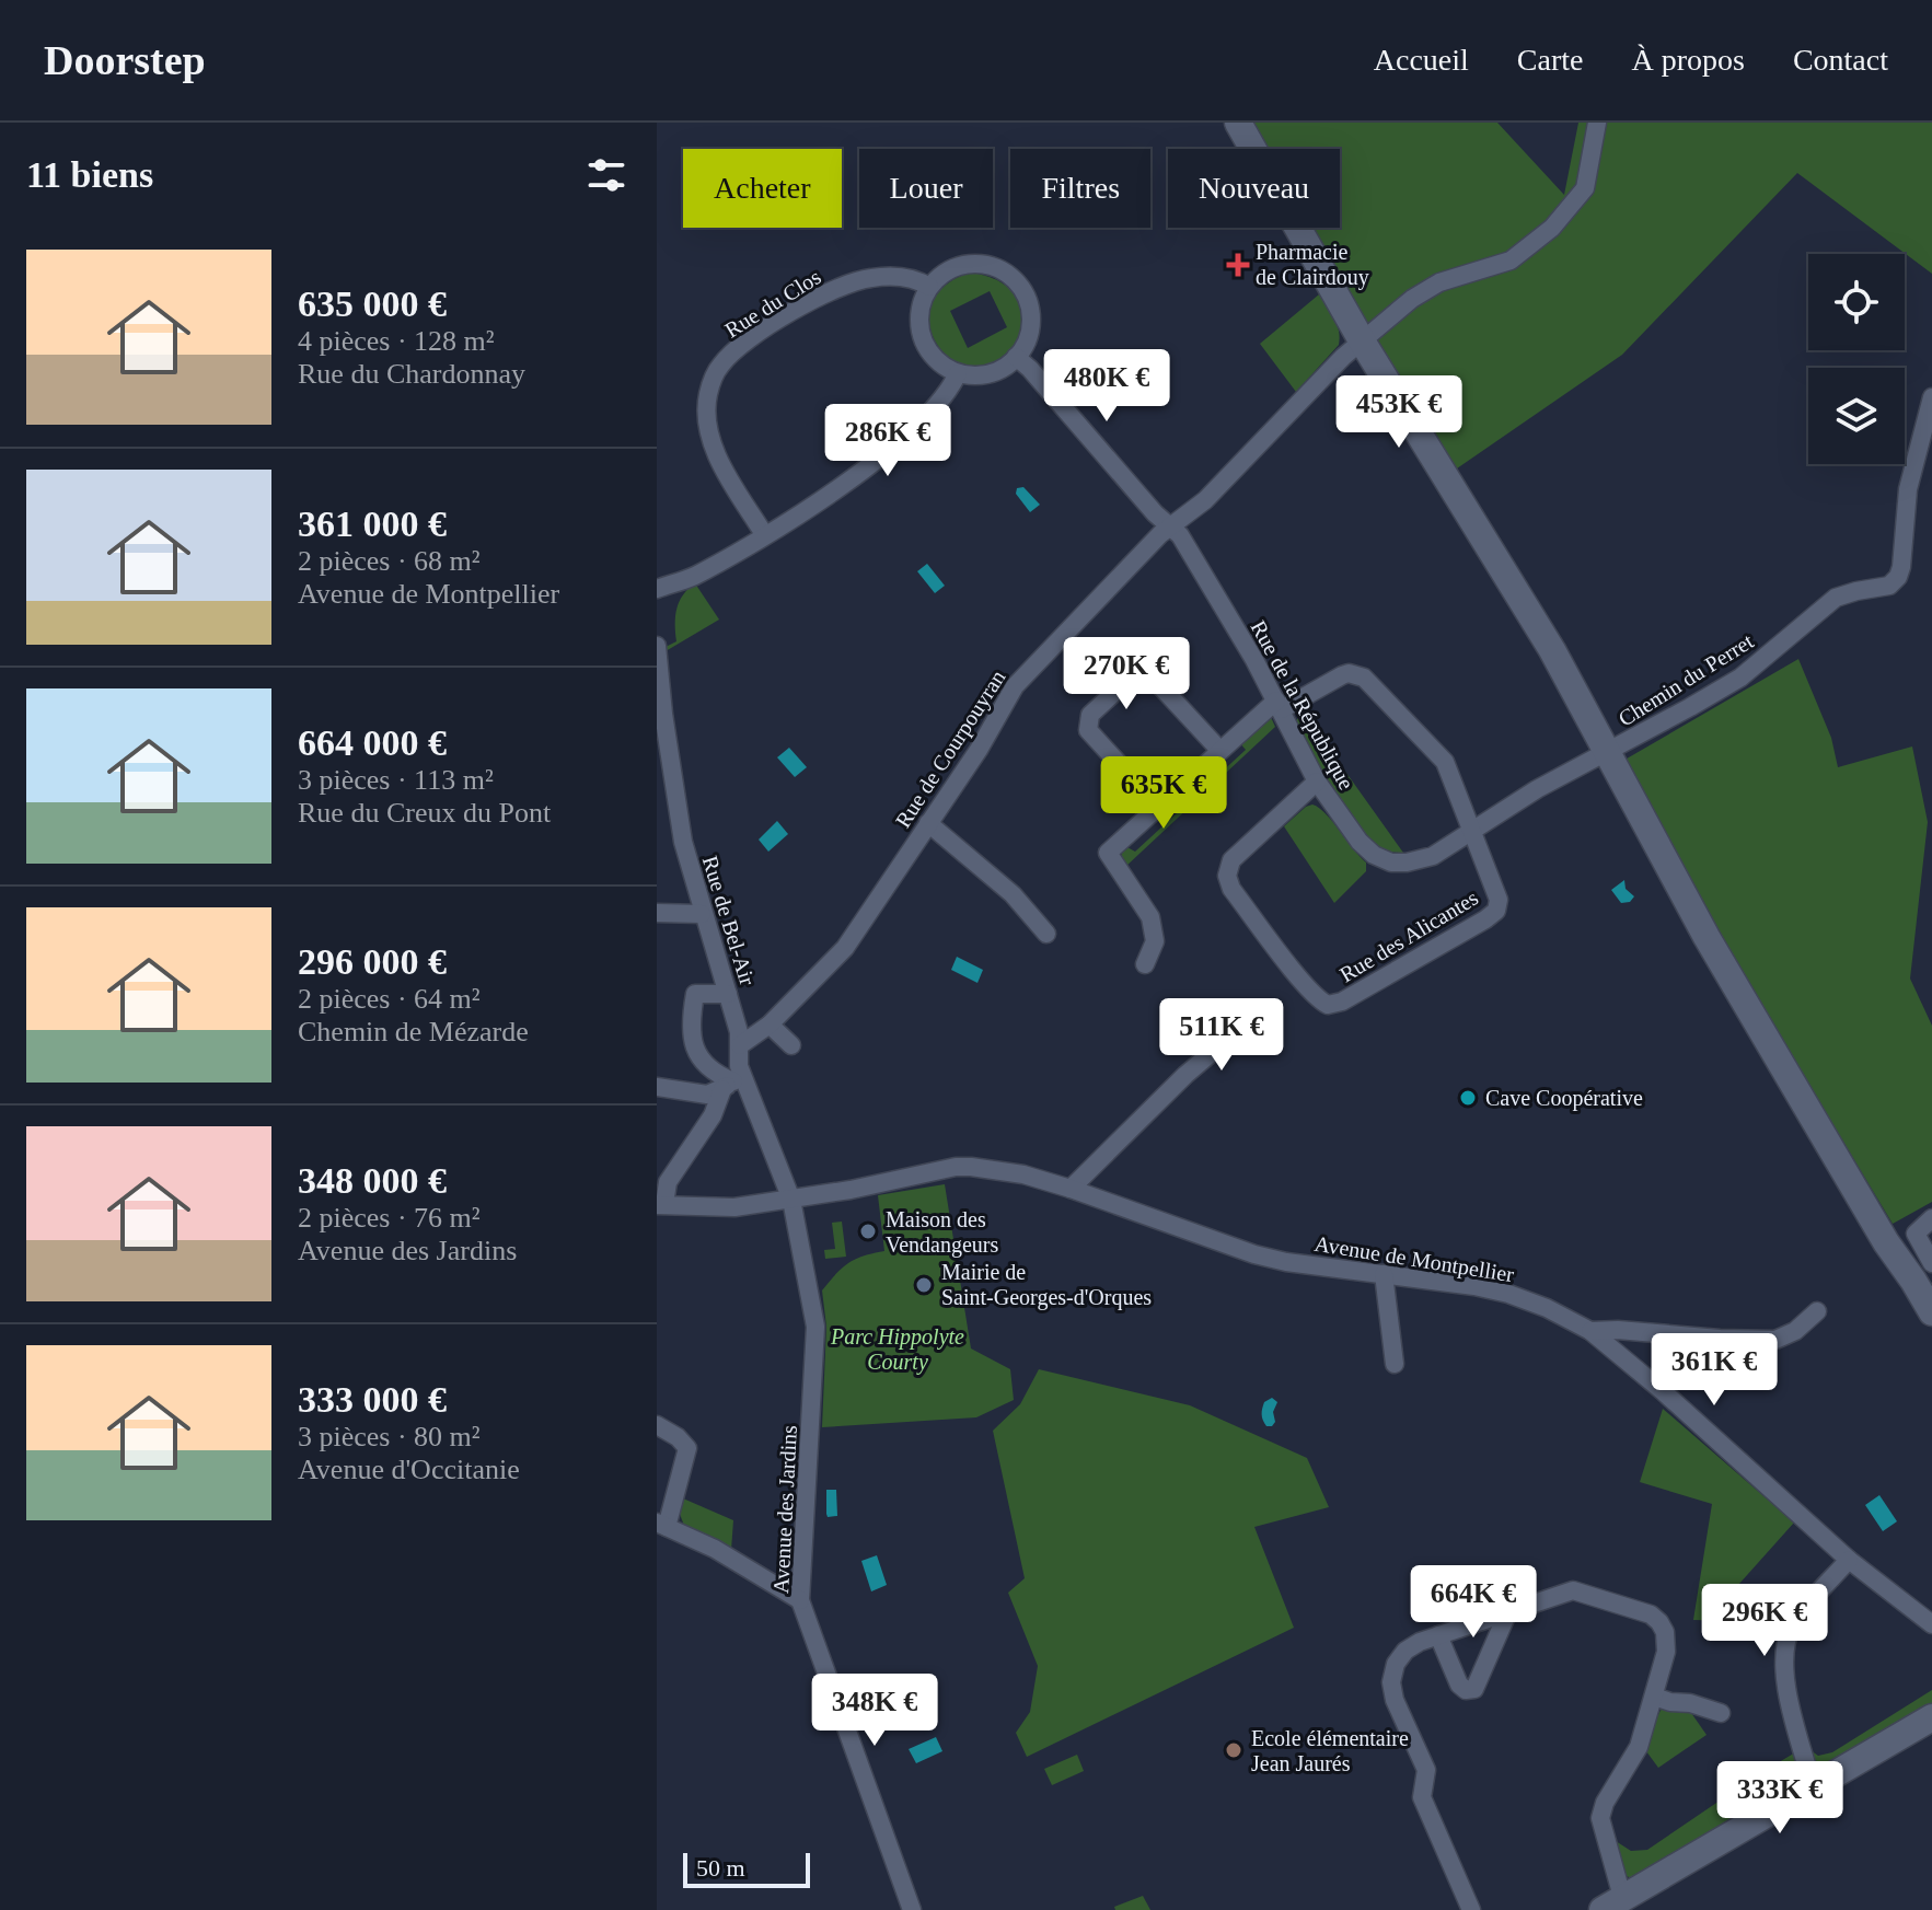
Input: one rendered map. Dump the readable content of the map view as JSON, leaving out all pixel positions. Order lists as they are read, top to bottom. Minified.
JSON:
{"streets":{"street":["Rue du Clos","Chemin du Perret","Rue de la République","Rue de Courpouyran","Rue de Bel-Air","Rue des Alicantes","Avenue de Montpellier","Avenue des Jardins"]},"crossings":[["Rue du Clos","Rue de la République"],["Chemin du Perret","Rue de la République"],["Rue de la République","Rue de Courpouyran"],["Rue de la République","Rue des Alicantes"],["Rue de Courpouyran","Rue de Bel-Air"],["Rue de Bel-Air","Avenue de Montpellier"],["Rue de Bel-Air","Avenue des Jardins"],["Avenue de Montpellier","Avenue des Jardins"]],"parks":["Parc Hippolyte Courty"],"places":{"health":["Pharmacie de Clairdouy"],"other":["Cave Coopérative","Maison des Vendangeurs","Mairie de Saint-Georges-d'Orques","Ecole élémentaire Jean Jaurés"]},"scale_bar":"50 m","page":{"header":"Doorstep","nav":["Accueil","Carte","À propos","Contact"],"heading":"11 biens","chip":["Acheter","Louer","Filtres","Nouveau"],"list":[{"name":"635 000 €","note":"4 pièces · 128 m² · Rue du Chardonnay"},{"name":"361 000 €","note":"2 pièces · 68 m² · Avenue de Montpellier"},{"name":"664 000 €","note":"3 pièces · 113 m² · Rue du Creux du Pont"},{"name":"296 000 €","note":"2 pièces · 64 m² · Chemin de Mézarde"},{"name":"348 000 €","note":"2 pièces · 76 m² · Avenue des Jardins"},{"name":"333 000 €","note":"3 pièces · 80 m² · Avenue d'Occitanie"}],"price":["480K €","453K €","286K €","270K €","635K €","511K €","361K €","664K €","296K €","348K €","333K €"],"scale":"50 m"}}
